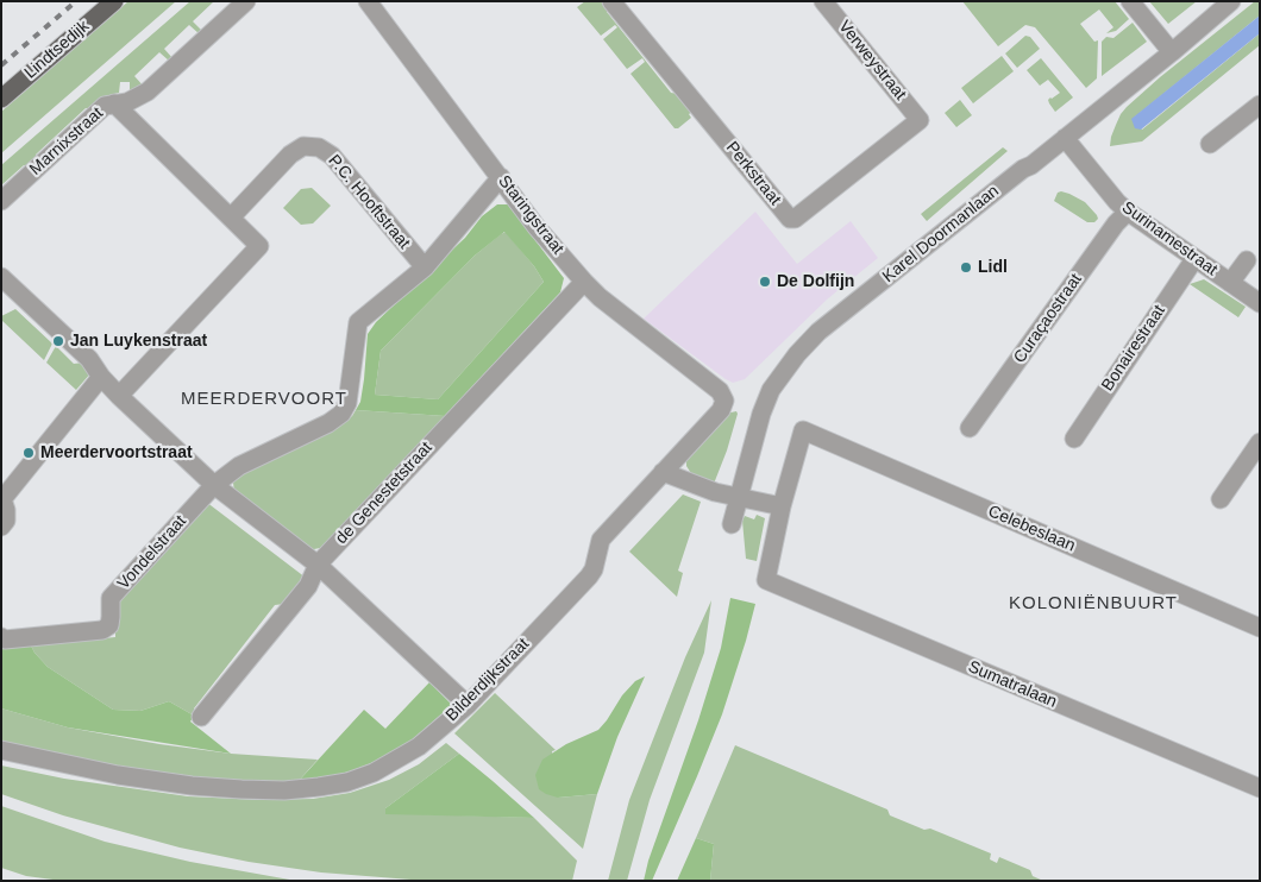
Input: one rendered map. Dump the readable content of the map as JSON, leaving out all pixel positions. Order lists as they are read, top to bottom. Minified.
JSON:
{"streets":{"main road":["Lindtsedijk"],"street":["Verweystraat","Marnixstraat","Perkstraat","P.C. Hooftstraat","Staringstraat","Karel Doormanlaan","Surinamestraat","Curaçaostraat","Bonairestraat","de Genestetstraat","Celebeslaan","Vondelstraat","Bilderdijkstraat","Sumatralaan"]},"crossings":[["Verweystraat","Perkstraat"],["Staringstraat","de Genestetstraat"],["Staringstraat","Bilderdijkstraat"],["Karel Doormanlaan","Surinamestraat"],["Surinamestraat","Curaçaostraat"],["Surinamestraat","Bonairestraat"],["Celebeslaan","Sumatralaan"]],"districts":["MEERDERVOORT","KOLONIËNBUURT"],"places":["Lidl","De Dolfijn","Jan Luykenstraat","Meerdervoortstraat"]}
